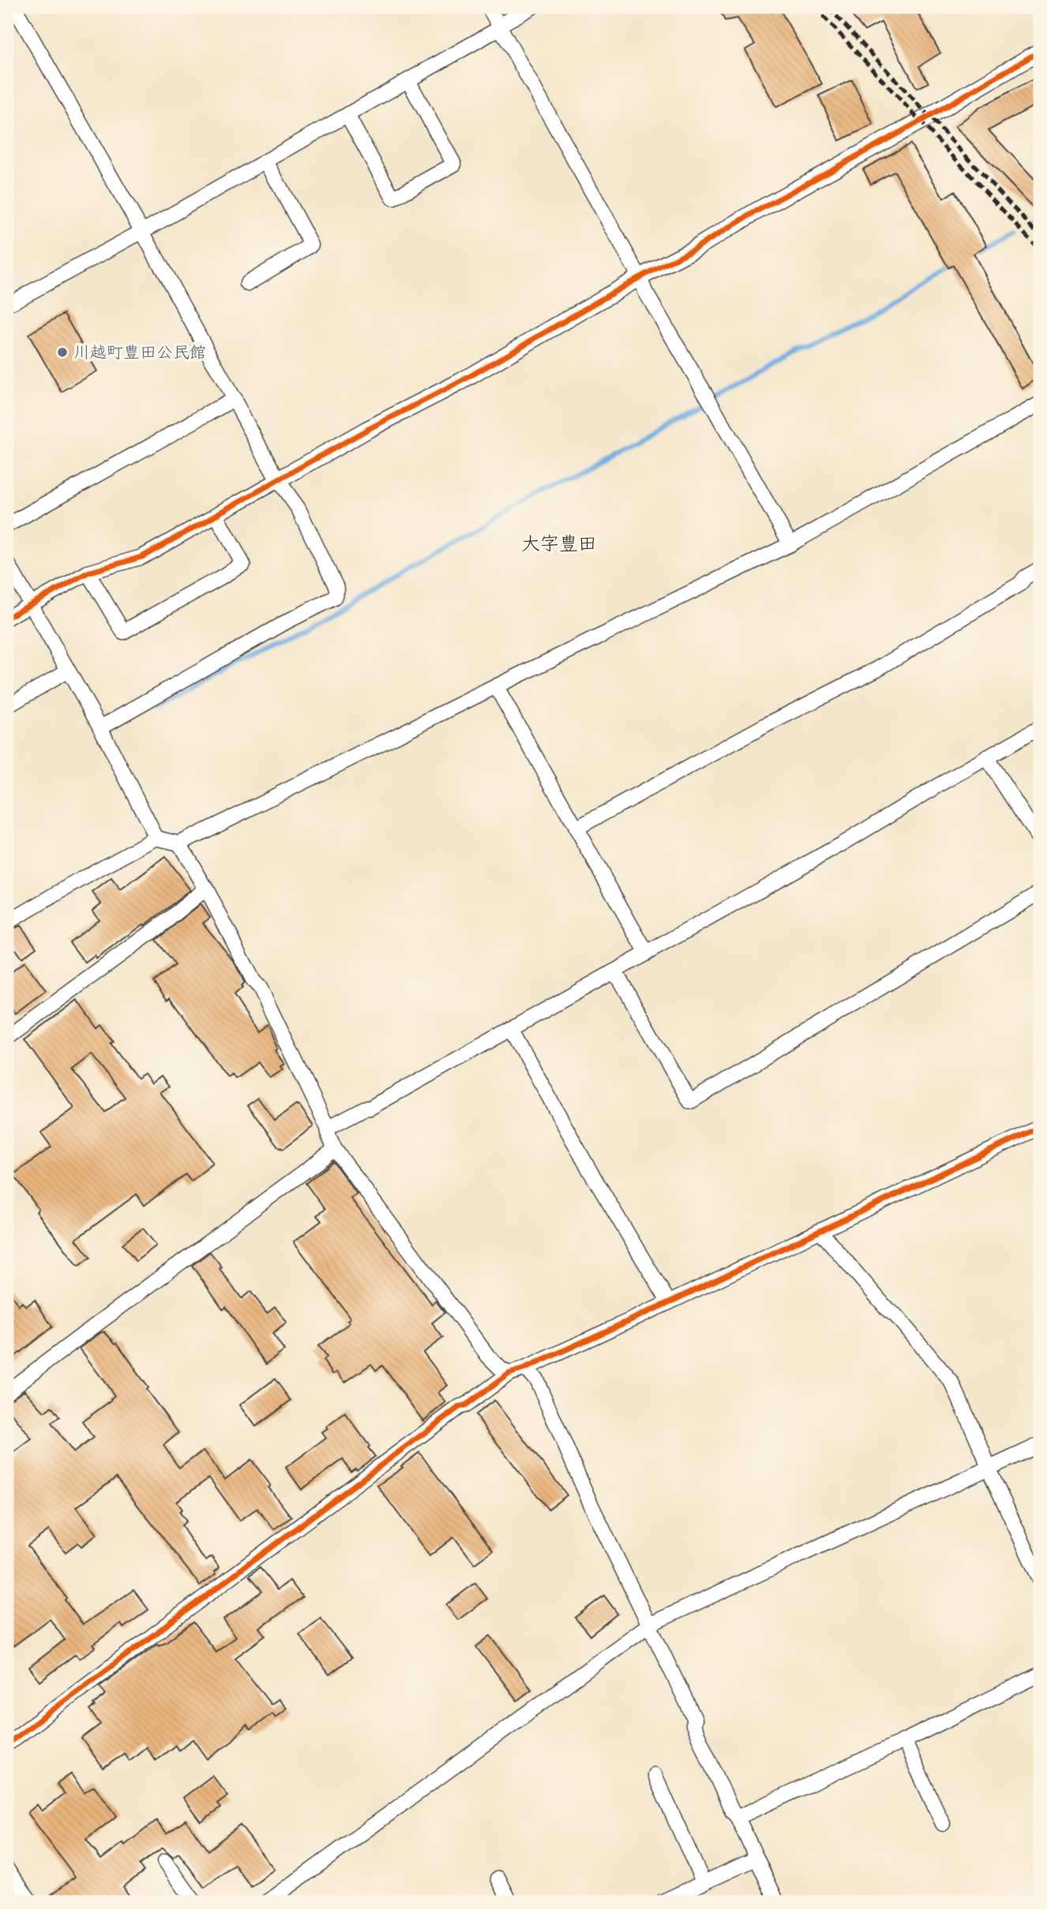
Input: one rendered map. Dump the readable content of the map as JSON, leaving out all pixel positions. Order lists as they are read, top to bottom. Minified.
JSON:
{"districts":["大字豊田"],"places":["川越町豊田公民館"]}
